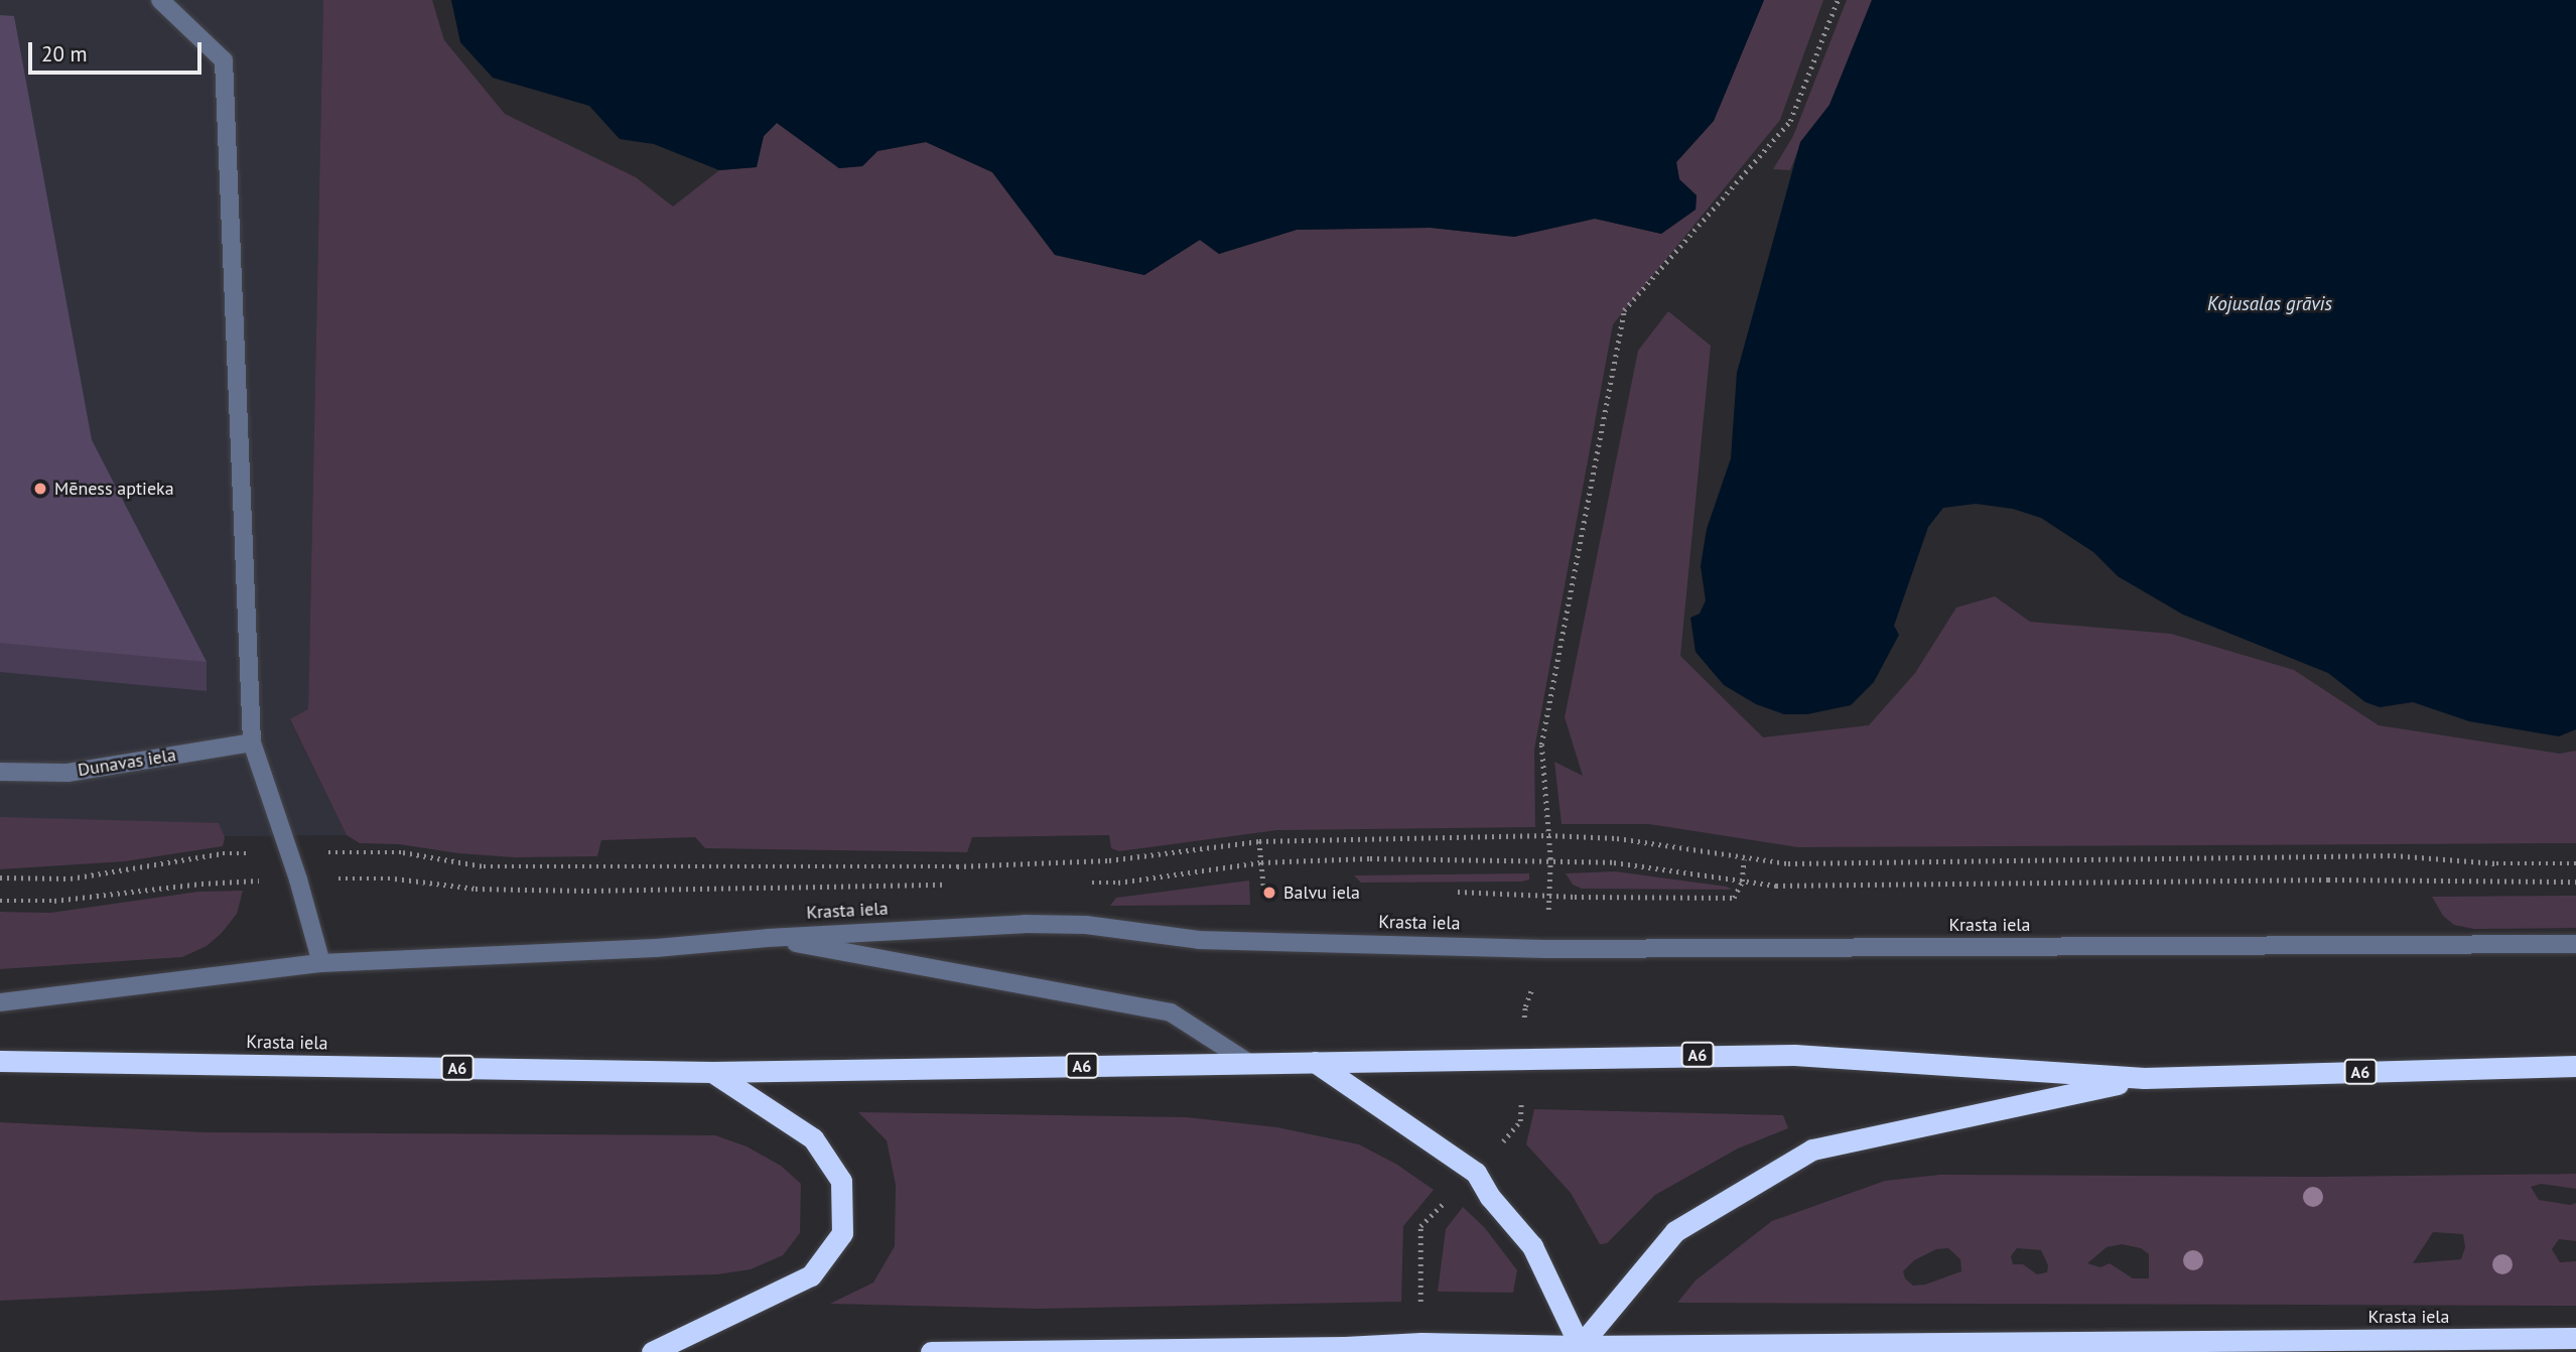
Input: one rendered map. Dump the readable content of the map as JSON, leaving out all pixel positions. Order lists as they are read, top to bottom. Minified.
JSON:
{"streets":{"highway":["Krasta iela","A6"],"lane":["Dunavas iela"]},"water":["Kojusalas grāvis"],"places":["Mēness aptieka","Balvu iela"],"scale_bar":"20 m"}
